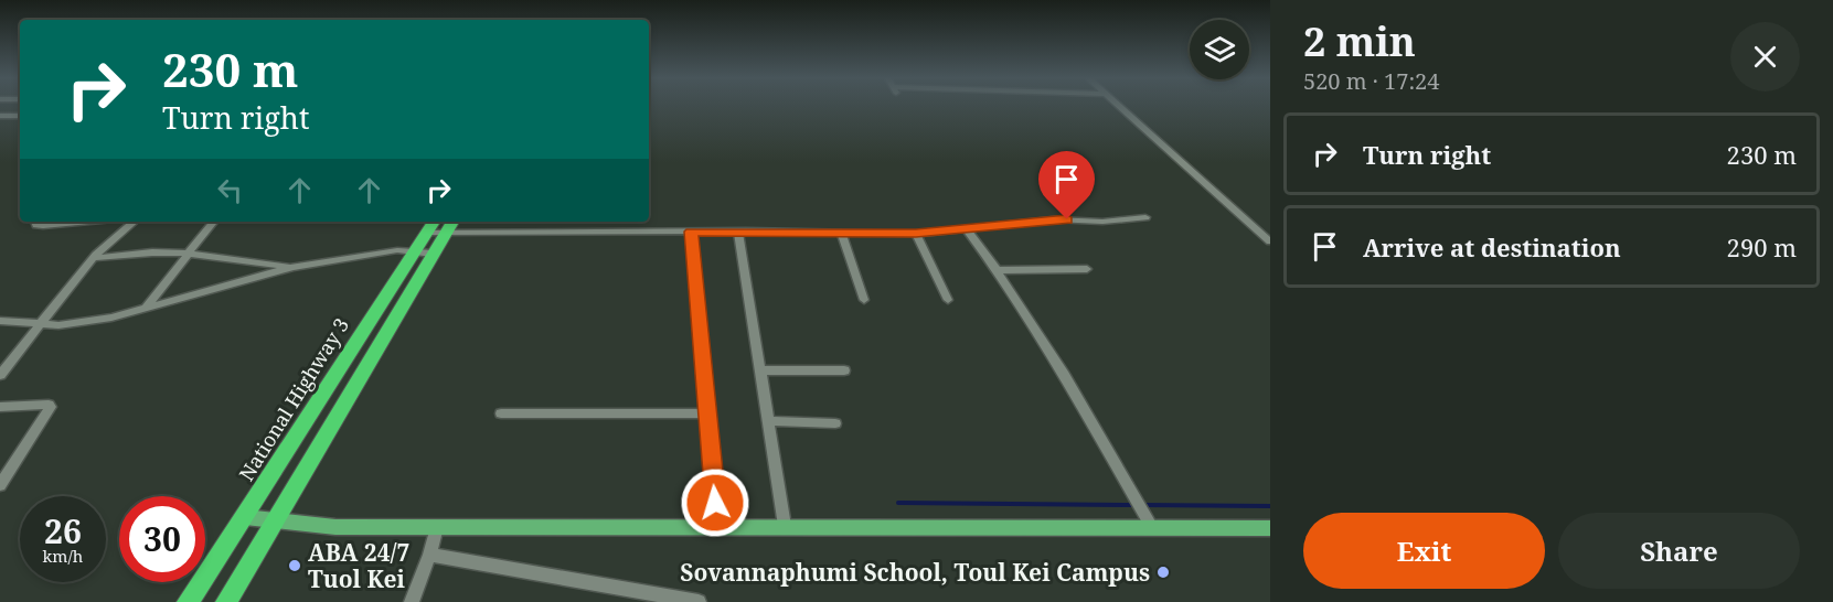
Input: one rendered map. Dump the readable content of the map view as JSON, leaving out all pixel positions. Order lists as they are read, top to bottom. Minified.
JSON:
{"streets":{"highway":["National Highway 3"]},"places":["ABA 24/7 Tuol Kei","Sovannaphumi School, Toul Kei Campus"],"page":{"heading":["2 min","520 m · 17:24"],"turn":["230 m","Turn right"],"list":[{"name":"Turn right","value":"230 m"},{"name":"Arrive at destination","value":"290 m"}],"speed":"26 km/h","limit":"30","buttons":["Exit","Share"]}}
